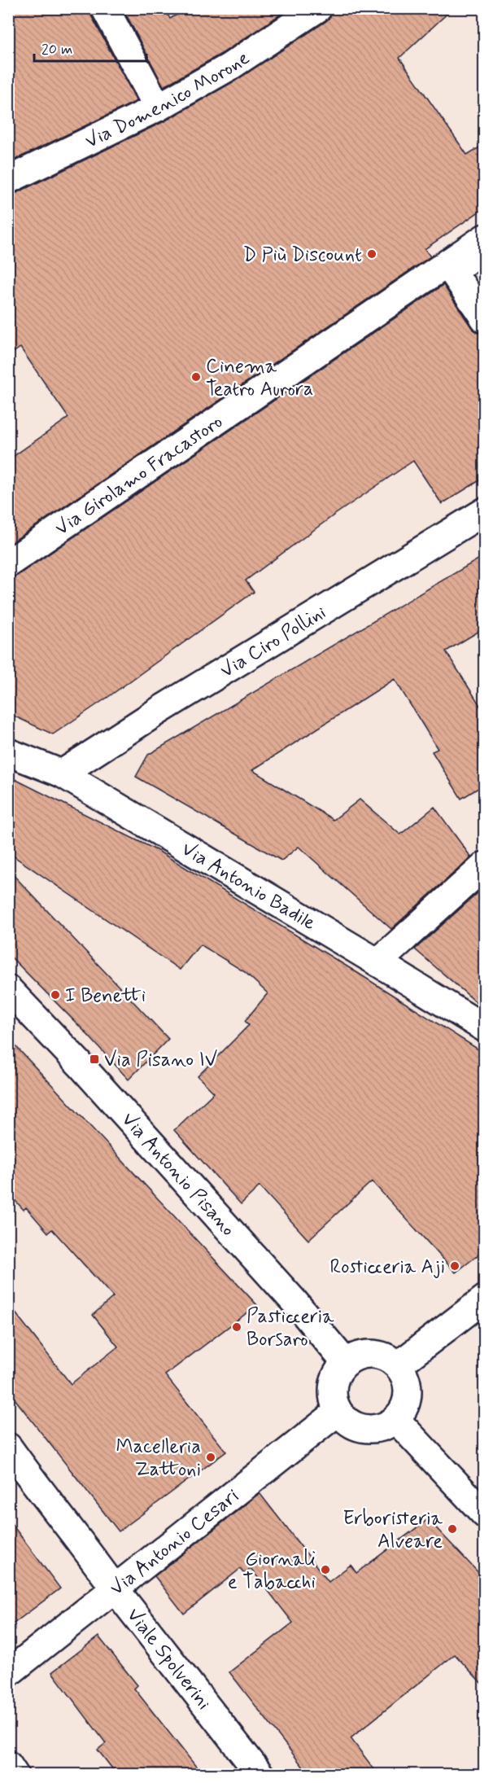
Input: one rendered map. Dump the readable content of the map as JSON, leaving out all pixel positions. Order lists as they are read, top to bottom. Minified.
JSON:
{"streets":{"street":["Via Domenico Morone","Via Girolamo Fracastoro","Via Ciro Pollini","Via Antonio Badile","Via Antonio Pisano","Via Antonio Cesari","Viale Spolverini"]},"crossings":[["Via Ciro Pollini","Via Antonio Badile"],["Via Antonio Pisano","Via Antonio Cesari"],["Via Antonio Cesari","Viale Spolverini"]],"places":{"other":["D Più Discount","Cinema Teatro Aurora","I Benetti","Rosticceria Aji","Pasticceria Borsaro","Macelleria Zattoni","Erboristeria Alveare","Giornali e Tabacchi"],"transit":["Via Pisano IV"]},"scale_bar":"20 m"}
